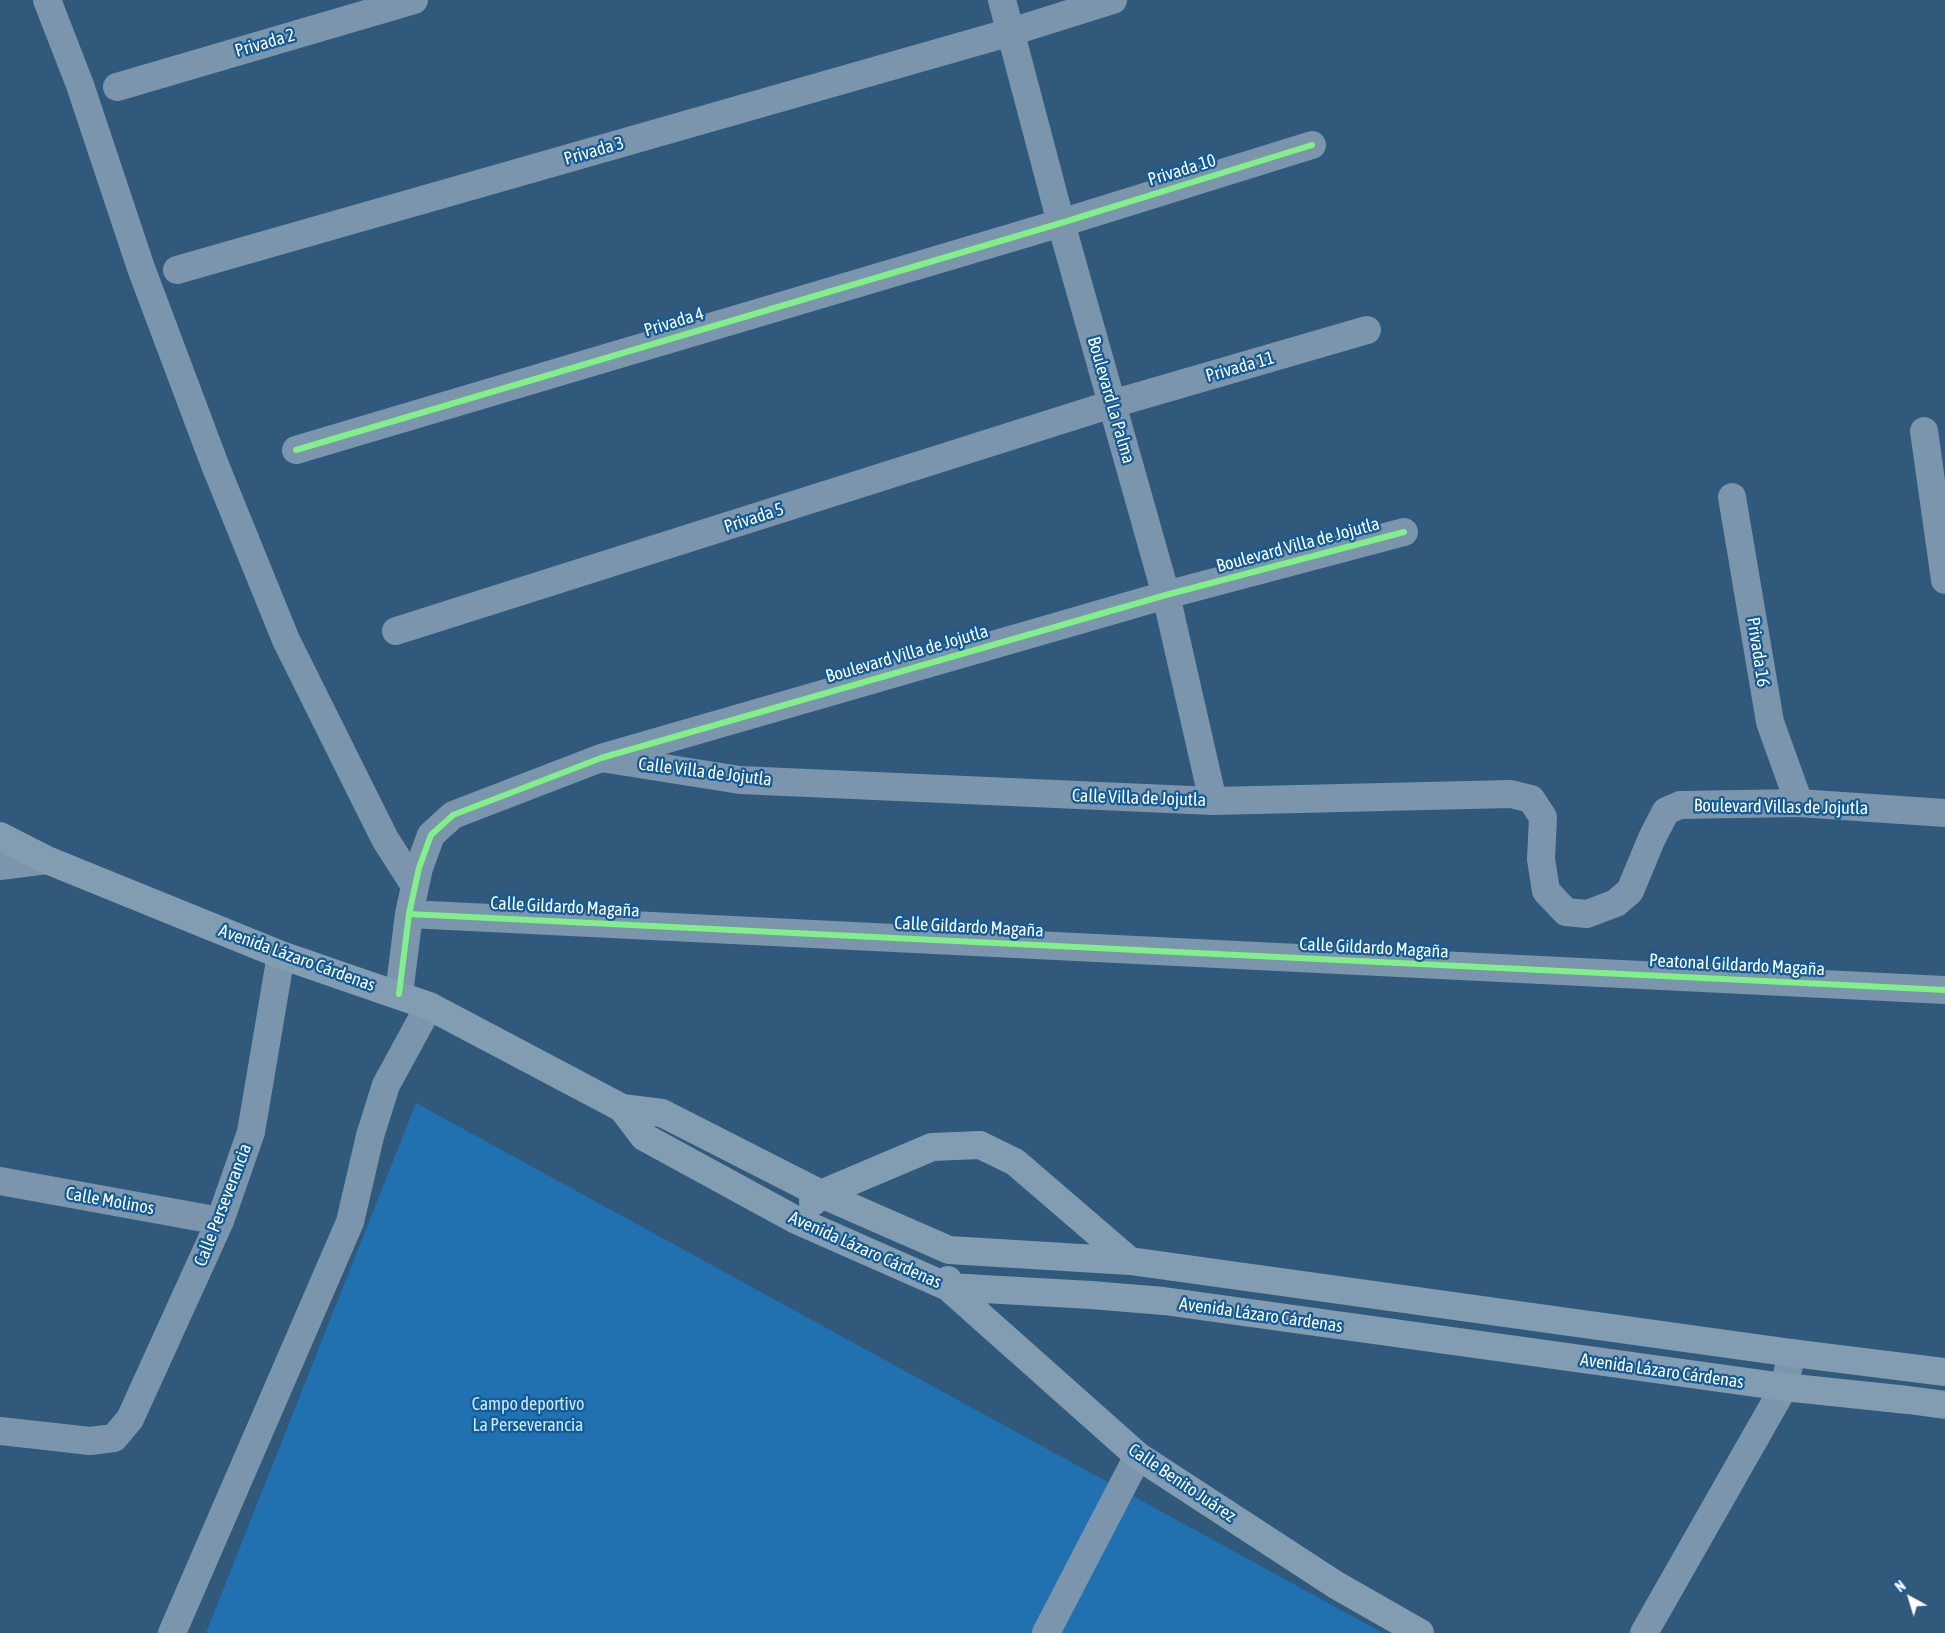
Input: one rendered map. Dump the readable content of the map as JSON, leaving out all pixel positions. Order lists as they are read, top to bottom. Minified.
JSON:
{"streets":{"main road":["Avenida Lázaro Cárdenas","Calle Benito Juárez"],"street":["Privada 2","Privada 3","Privada 10","Privada 4","Privada 11","Boulevard La Palma","Privada 5","Boulevard Villa de Jojutla","Privada 16","Calle Villa de Jojutla","Boulevard Villas de Jojutla","Calle Gildardo Magaña","Peatonal Gildardo Magaña","Calle Molinos","Calle Perseverancia"]},"crossings":[["Privada 3","Boulevard La Palma"],["Privada 10","Privada 4"],["Privada 10","Boulevard La Palma"],["Privada 4","Boulevard La Palma"],["Privada 11","Boulevard La Palma"],["Privada 11","Privada 5"],["Boulevard La Palma","Privada 5"],["Boulevard La Palma","Boulevard Villa de Jojutla"],["Boulevard La Palma","Calle Villa de Jojutla"],["Boulevard Villa de Jojutla","Calle Villa de Jojutla"],["Privada 16","Boulevard Villas de Jojutla"],["Calle Villa de Jojutla","Boulevard Villas de Jojutla"],["Calle Gildardo Magaña","Peatonal Gildardo Magaña"],["Avenida Lázaro Cárdenas","Calle Perseverancia"],["Avenida Lázaro Cárdenas","Calle Benito Juárez"],["Calle Molinos","Calle Perseverancia"]],"parks":["Campo deportivo La Perseverancia"],"north":"top left"}
